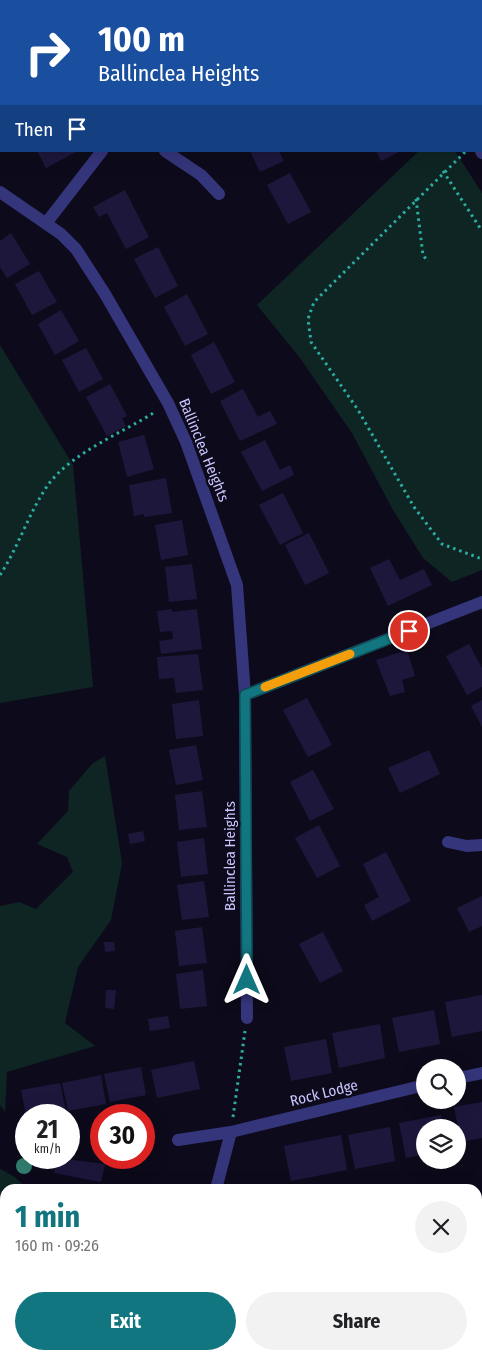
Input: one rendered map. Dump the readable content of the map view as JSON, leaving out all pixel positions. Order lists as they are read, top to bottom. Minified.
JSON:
{"streets":{"street":["Ballinclea Heights","Rock Lodge"]},"page":{"turn":["100 m","Ballinclea Heights"],"then":"Then","speed":"21 km/h","limit":"30","heading":["1 min","160 m · 09:26"],"buttons":["Exit","Share"]}}
